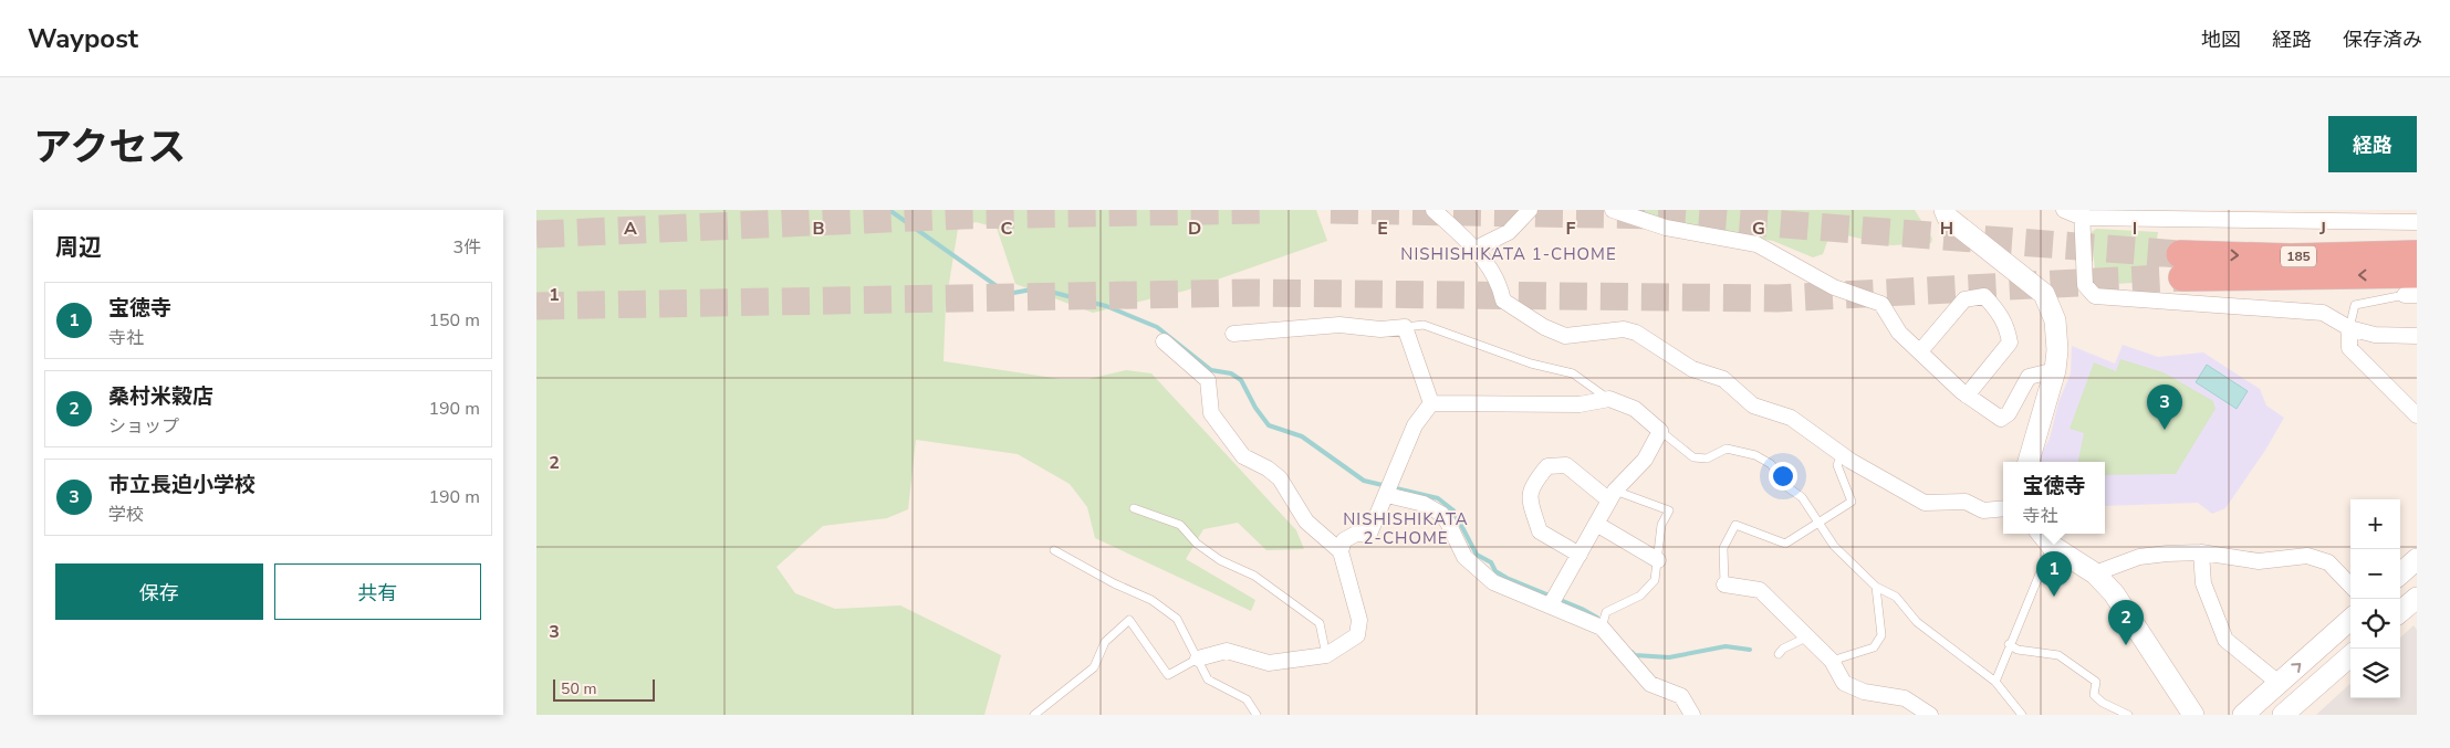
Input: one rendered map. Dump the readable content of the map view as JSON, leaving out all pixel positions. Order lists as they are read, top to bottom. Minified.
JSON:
{"streets":{"highway":["185"]},"districts":["NISHISHIKATA 1-CHOME","NISHISHIKATA 2-CHOME"],"scale_bar":"50 m","page":{"header":"Waypost","nav":["地図","経路","保存済み"],"title":"アクセス","buttons":["経路",["保存","共有"]],"heading":["周辺","3件"],"list":[{"mark":"1","name":"宝徳寺","note":"寺社","value":"150 m"},{"mark":"2","name":"桑村米穀店","note":"ショップ","value":"190 m"},{"mark":"3","name":"市立長迫小学校","note":"学校","value":"190 m"}],"pins":["3","1","2"],"popup":["宝徳寺","寺社"],"map_buttons":["+","−"],"scale":"50 m"},"grid":{"columns":["A","B","C","D","E","F","G","H","I","J"],"rows":["1","2","3"]}}
